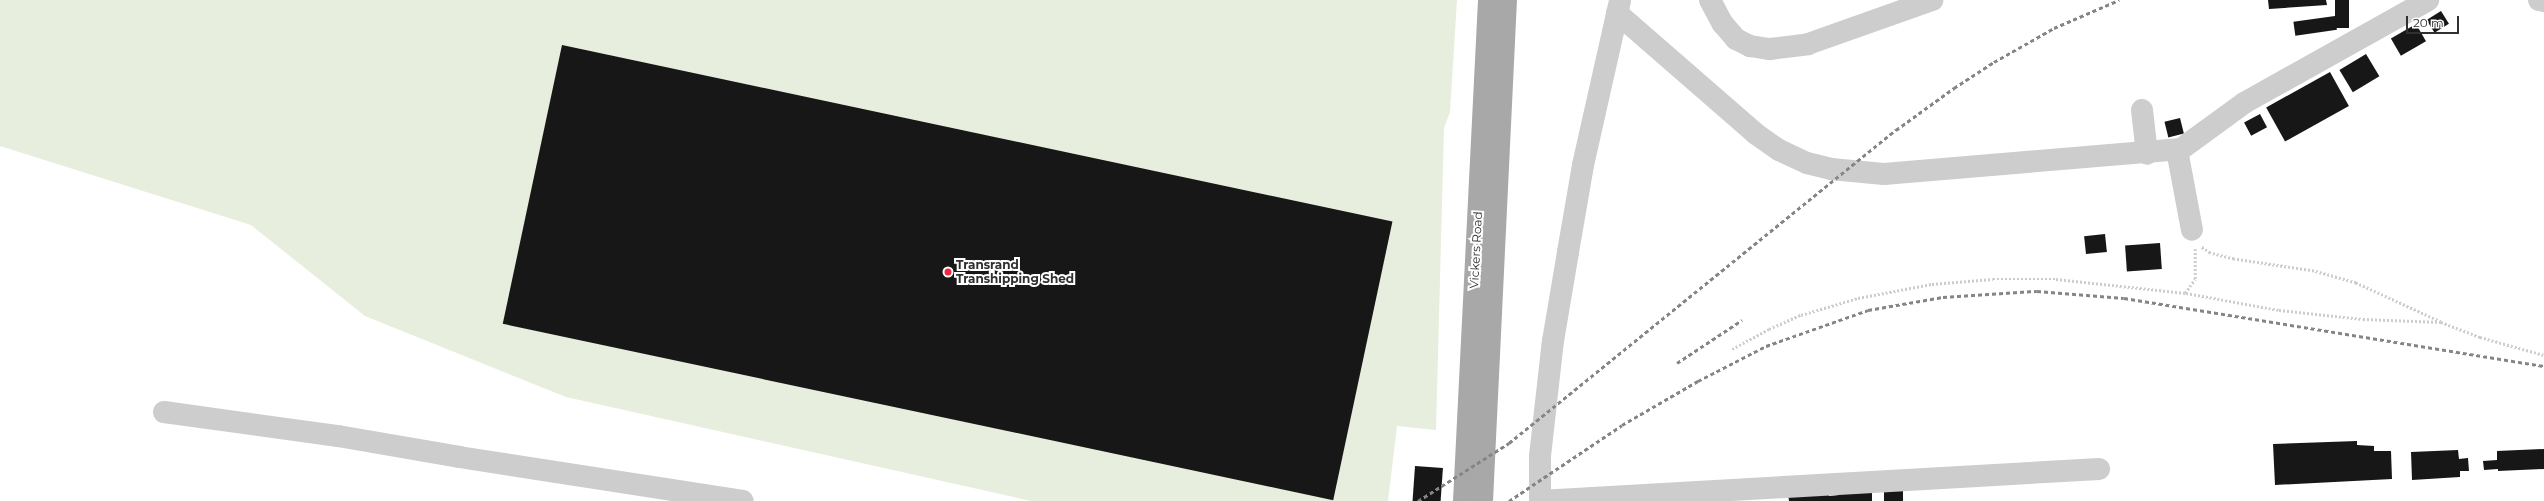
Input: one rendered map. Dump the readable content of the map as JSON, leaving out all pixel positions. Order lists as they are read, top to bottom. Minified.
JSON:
{"streets":{"main road":["Vickers Road"]},"places":["Transrand Transhipping Shed"],"scale_bar":"20 m"}
